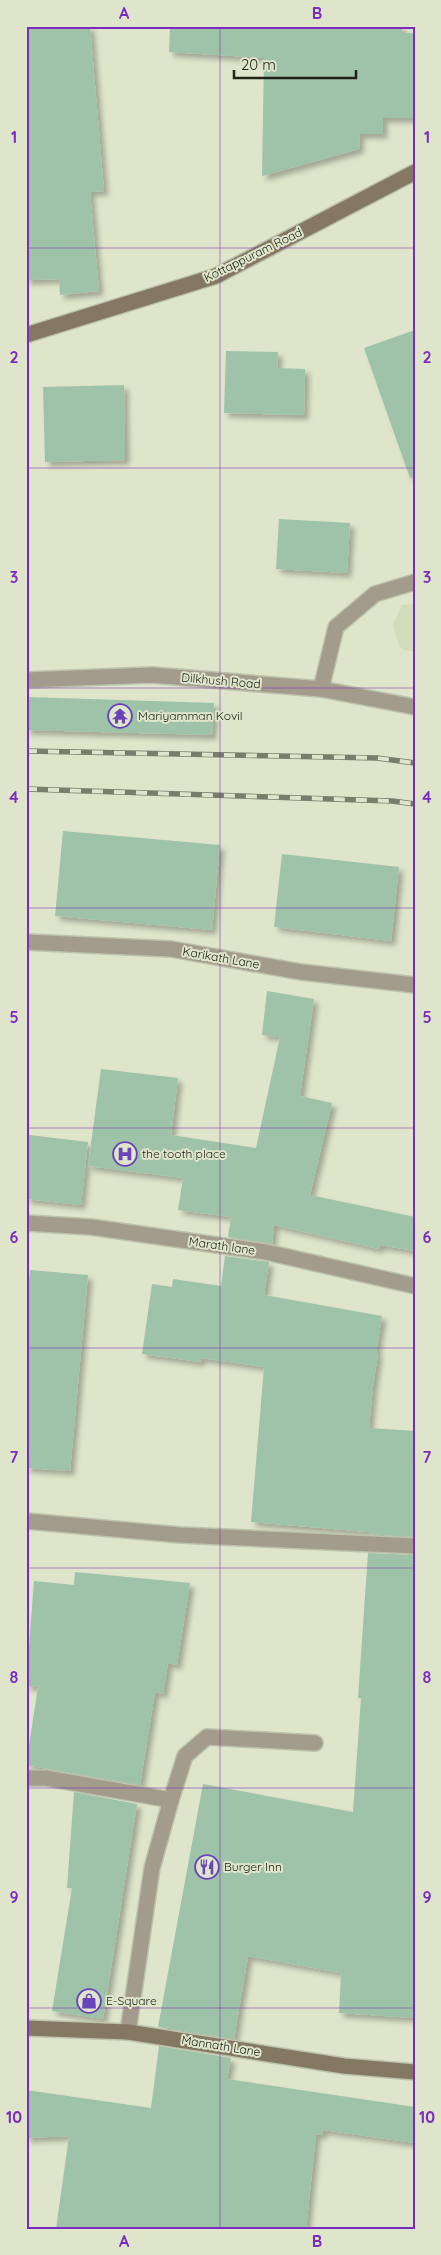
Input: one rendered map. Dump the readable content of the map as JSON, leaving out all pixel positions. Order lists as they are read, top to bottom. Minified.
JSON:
{"streets":{"street":["Kottappuram Road","Dilkhush Road","Karikath Lane","Marath lane","Mannath Lane"]},"places":{"temple":["Mariyamman Kovil"],"hospital":["the tooth place"],"restaurant":["Burger Inn"],"shop":["E-Square"]},"scale_bar":"20 m","grid":{"columns":["A","B"],"rows":["1","2","3","4","5","6","7","8","9","10"]}}
